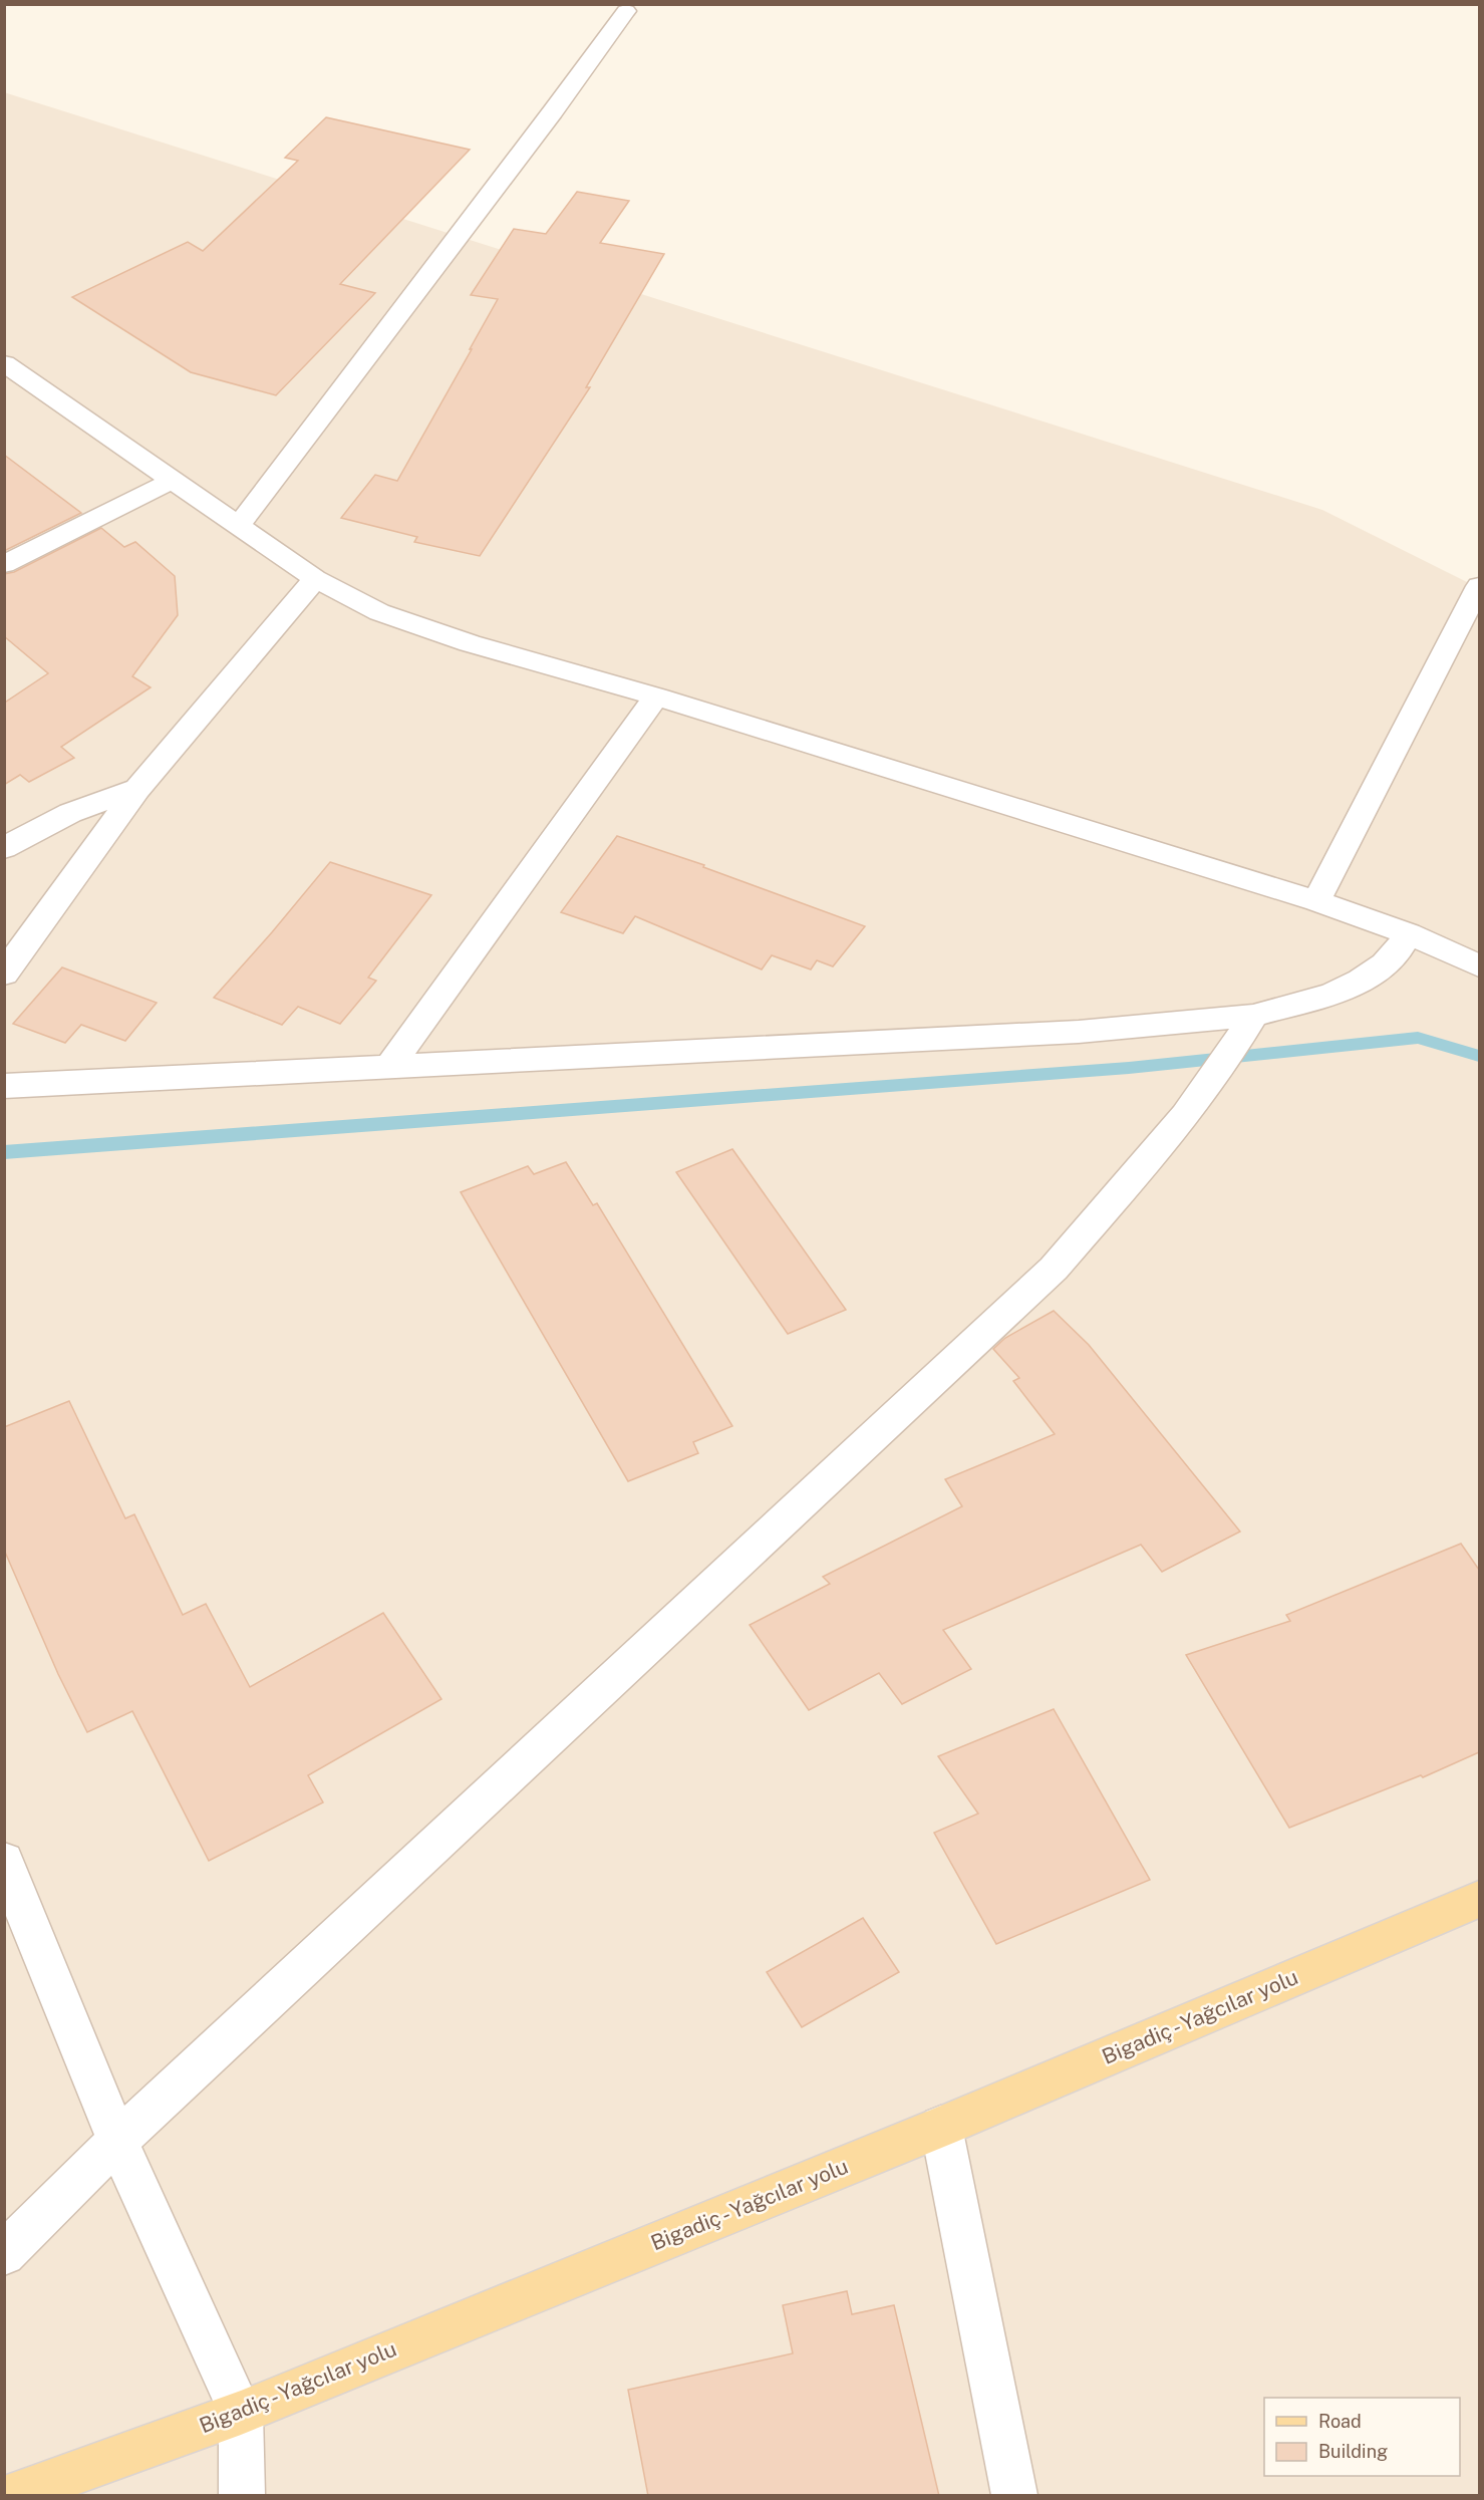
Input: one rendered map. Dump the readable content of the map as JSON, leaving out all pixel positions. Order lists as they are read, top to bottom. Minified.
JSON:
{"streets":{"main road":["Bigadiç - Yağcılar yolu"]},"legend":["Road","Building"]}
